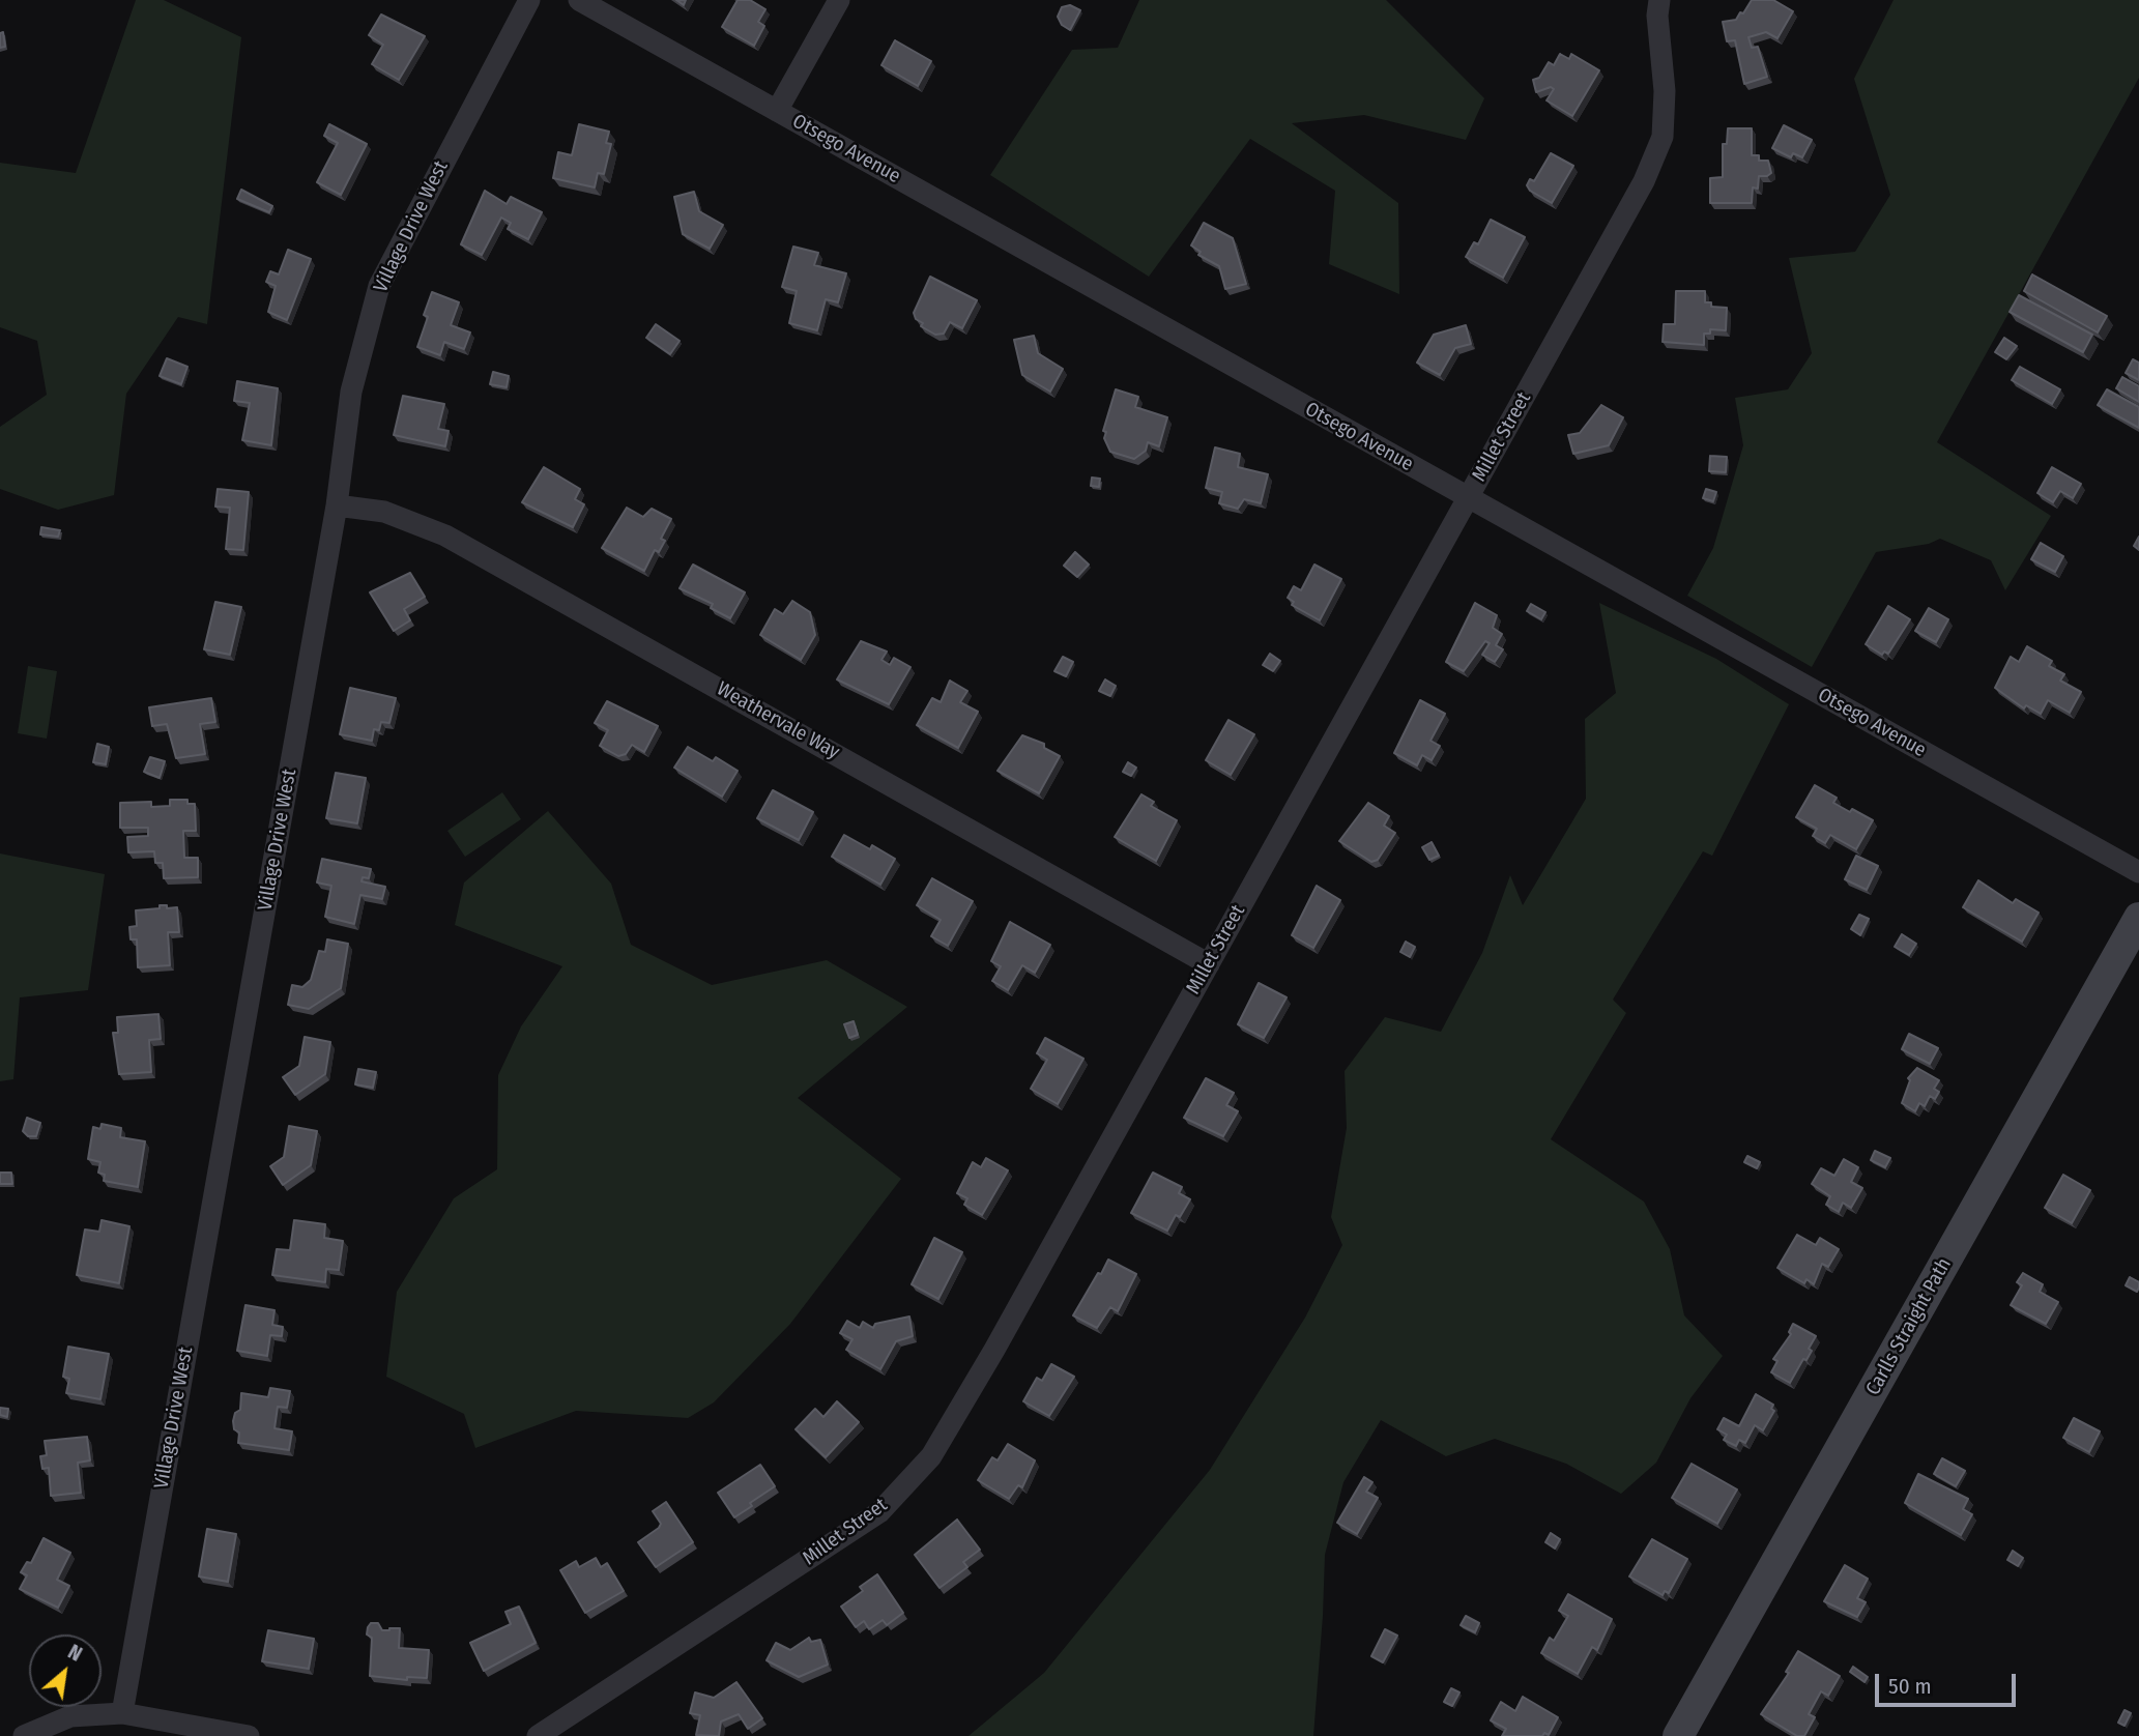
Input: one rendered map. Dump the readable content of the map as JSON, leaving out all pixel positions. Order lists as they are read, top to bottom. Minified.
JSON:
{"streets":{"street":["Otsego Avenue","Village Drive West","Millet Street","Weathervale Way","Carlls Straight Path"]},"crossings":[["Otsego Avenue","Millet Street"],["Village Drive West","Weathervale Way"],["Millet Street","Weathervale Way"]],"scale_bar":"50 m","north":"top right"}
